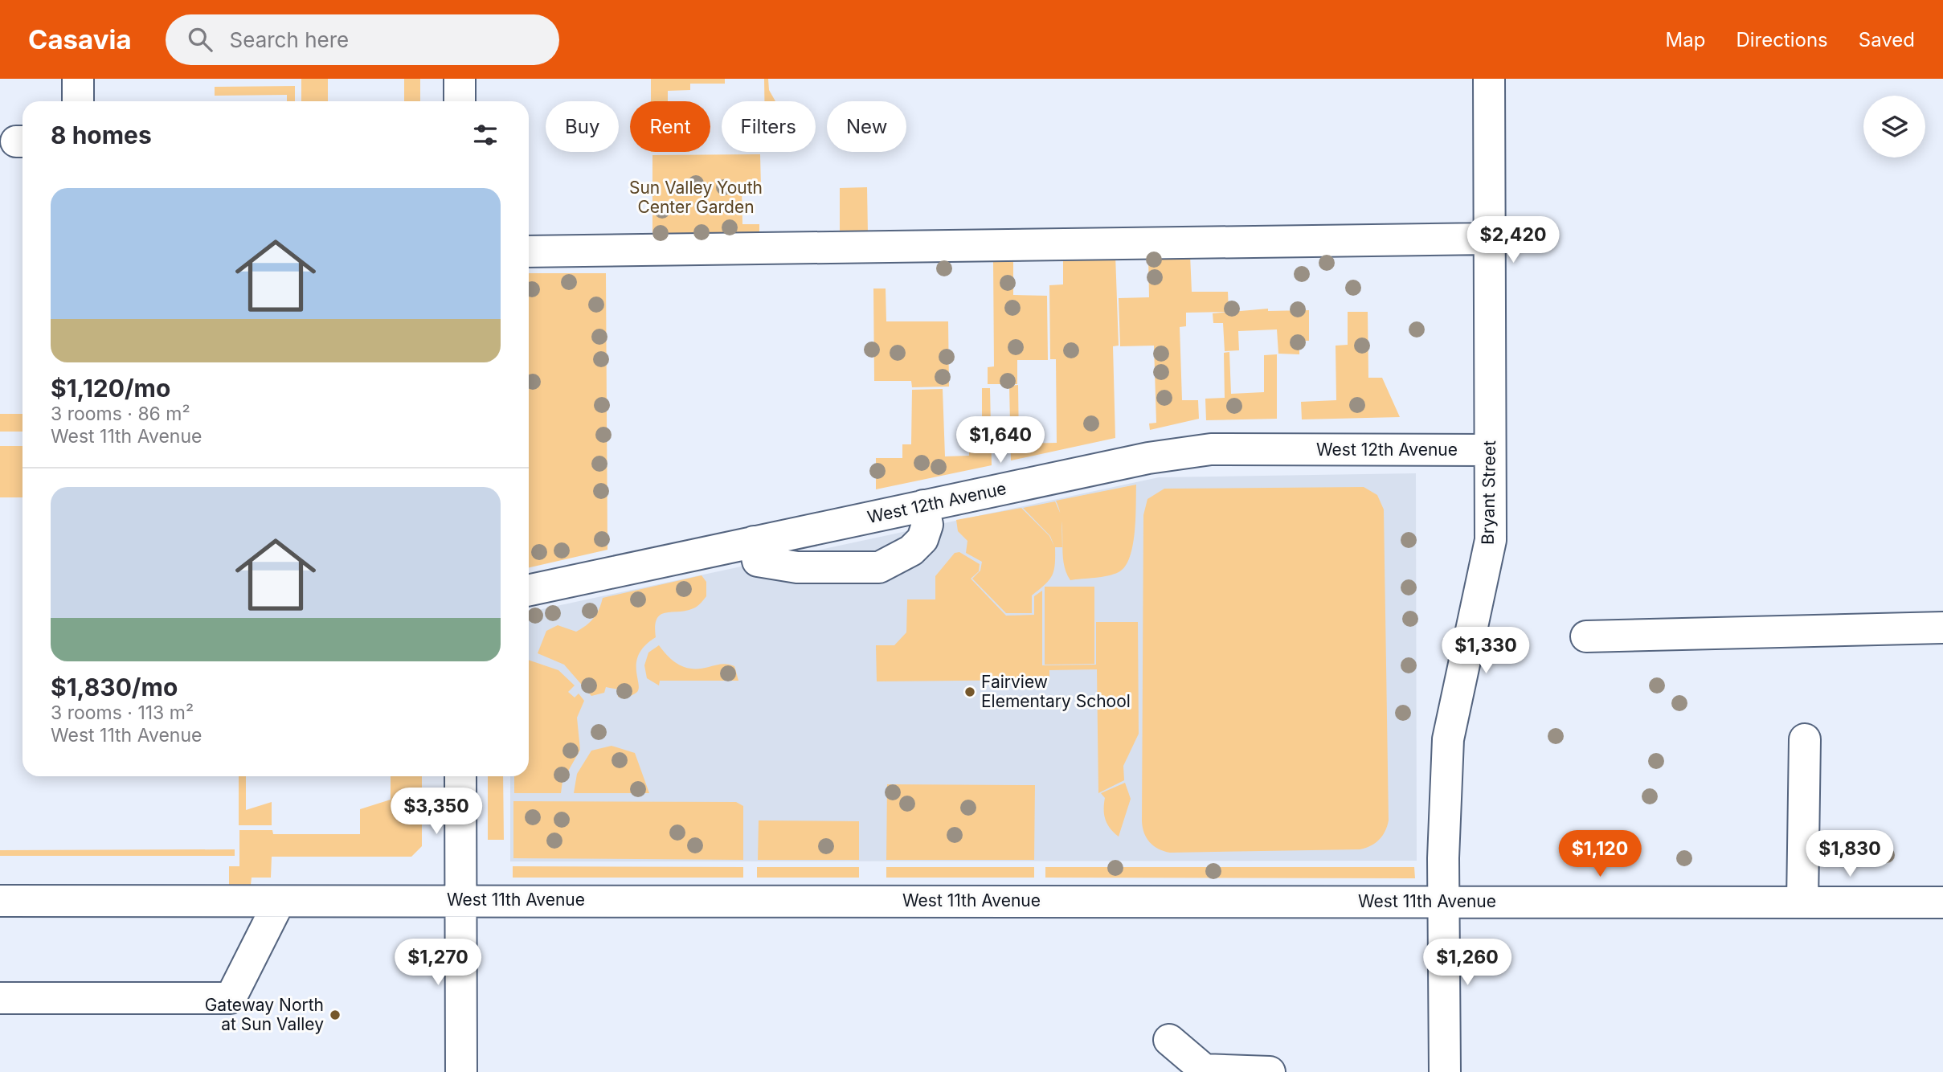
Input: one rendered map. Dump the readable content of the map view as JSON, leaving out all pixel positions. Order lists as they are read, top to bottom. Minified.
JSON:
{"streets":{"street":["West 12th Avenue","Bryant Street","West 11th Avenue"]},"crossings":[["West 12th Avenue","Bryant Street"],["Bryant Street","West 11th Avenue"]],"parks":["Sun Valley Youth Center Garden"],"places":["Fairview Elementary School","Gateway North at Sun Valley"],"page":{"header":"Casavia","search":"Search here","nav":["Map","Directions","Saved"],"chip":["Buy","Rent","Filters","New"],"heading":"8 homes","list":[{"name":"$1,120/mo","note":"3 rooms · 86 m² · West 11th Avenue"},{"name":"$1,830/mo","note":"3 rooms · 113 m² · West 11th Avenue"}],"price":["$2,420","$1,640","$1,330","$3,350","$1,120","$1,830","$1,270","$1,260"]}}
